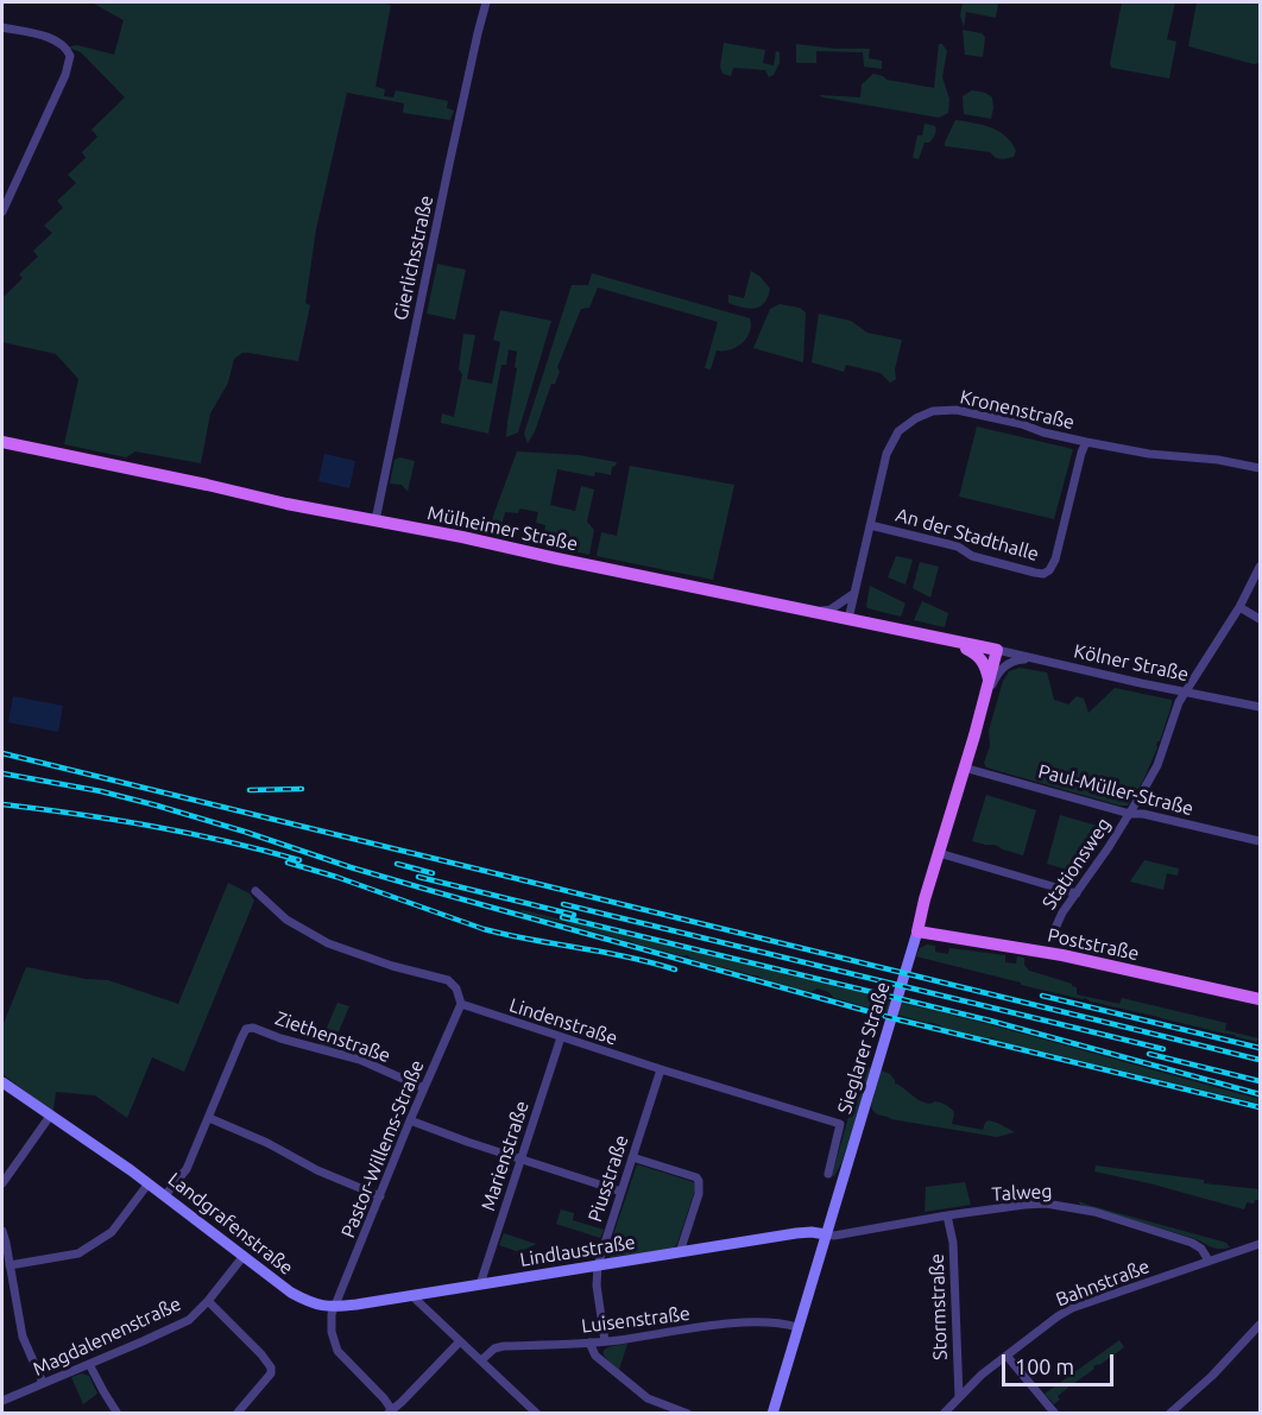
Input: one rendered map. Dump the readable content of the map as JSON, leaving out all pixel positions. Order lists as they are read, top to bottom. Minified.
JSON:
{"streets":{"main road":["Mülheimer Straße","Poststraße","Sieglarer Straße"],"street":["Gierlichsstraße","Kronenstraße","An der Stadthalle","Kölner Straße","Paul-Müller-Straße","Stationsweg","Lindenstraße","Ziethenstraße","Pastor-Willems-Straße","Marienstraße","Piusstraße","Talweg","Landgrafenstraße","Lindlaustraße","Bahnstraße","Stormstraße","Luisenstraße","Magdalenenstraße"]},"crossings":[["Gierlichsstraße","Mülheimer Straße"],["Kronenstraße","Mülheimer Straße"],["Kronenstraße","An der Stadthalle"],["Mülheimer Straße","Kölner Straße"],["Mülheimer Straße","Sieglarer Straße"],["Kölner Straße","Stationsweg"],["Kölner Straße","Sieglarer Straße"],["Paul-Müller-Straße","Stationsweg"],["Paul-Müller-Straße","Sieglarer Straße"],["Poststraße","Sieglarer Straße"],["Lindenstraße","Pastor-Willems-Straße"],["Lindenstraße","Marienstraße"],["Lindenstraße","Piusstraße"],["Ziethenstraße","Pastor-Willems-Straße"],["Ziethenstraße","Landgrafenstraße"],["Sieglarer Straße","Talweg"],["Sieglarer Straße","Lindlaustraße"],["Sieglarer Straße","Luisenstraße"],["Pastor-Willems-Straße","Landgrafenstraße"],["Pastor-Willems-Straße","Lindlaustraße"],["Marienstraße","Lindlaustraße"],["Piusstraße","Lindlaustraße"],["Piusstraße","Luisenstraße"],["Talweg","Lindlaustraße"],["Talweg","Bahnstraße"],["Talweg","Stormstraße"],["Landgrafenstraße","Lindlaustraße"],["Landgrafenstraße","Magdalenenstraße"],["Bahnstraße","Stormstraße"]],"scale_bar":"100 m"}
